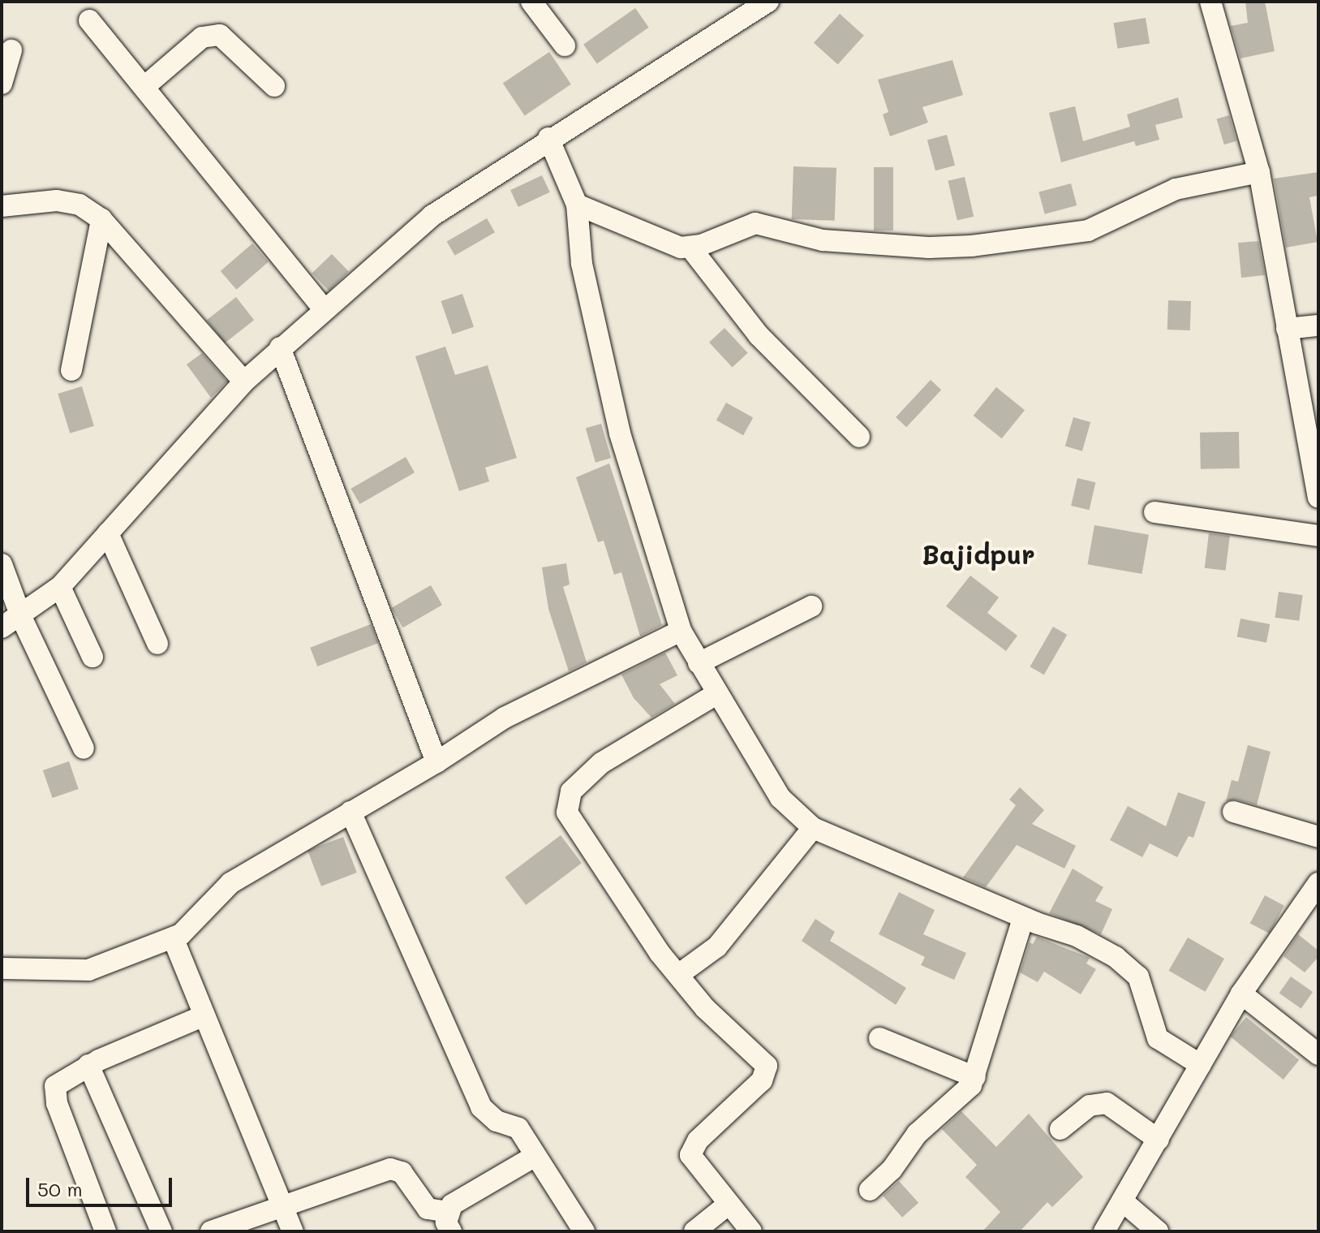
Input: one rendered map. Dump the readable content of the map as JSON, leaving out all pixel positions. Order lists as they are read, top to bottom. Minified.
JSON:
{"districts":["Bajidpur"],"scale_bar":"50 m"}
